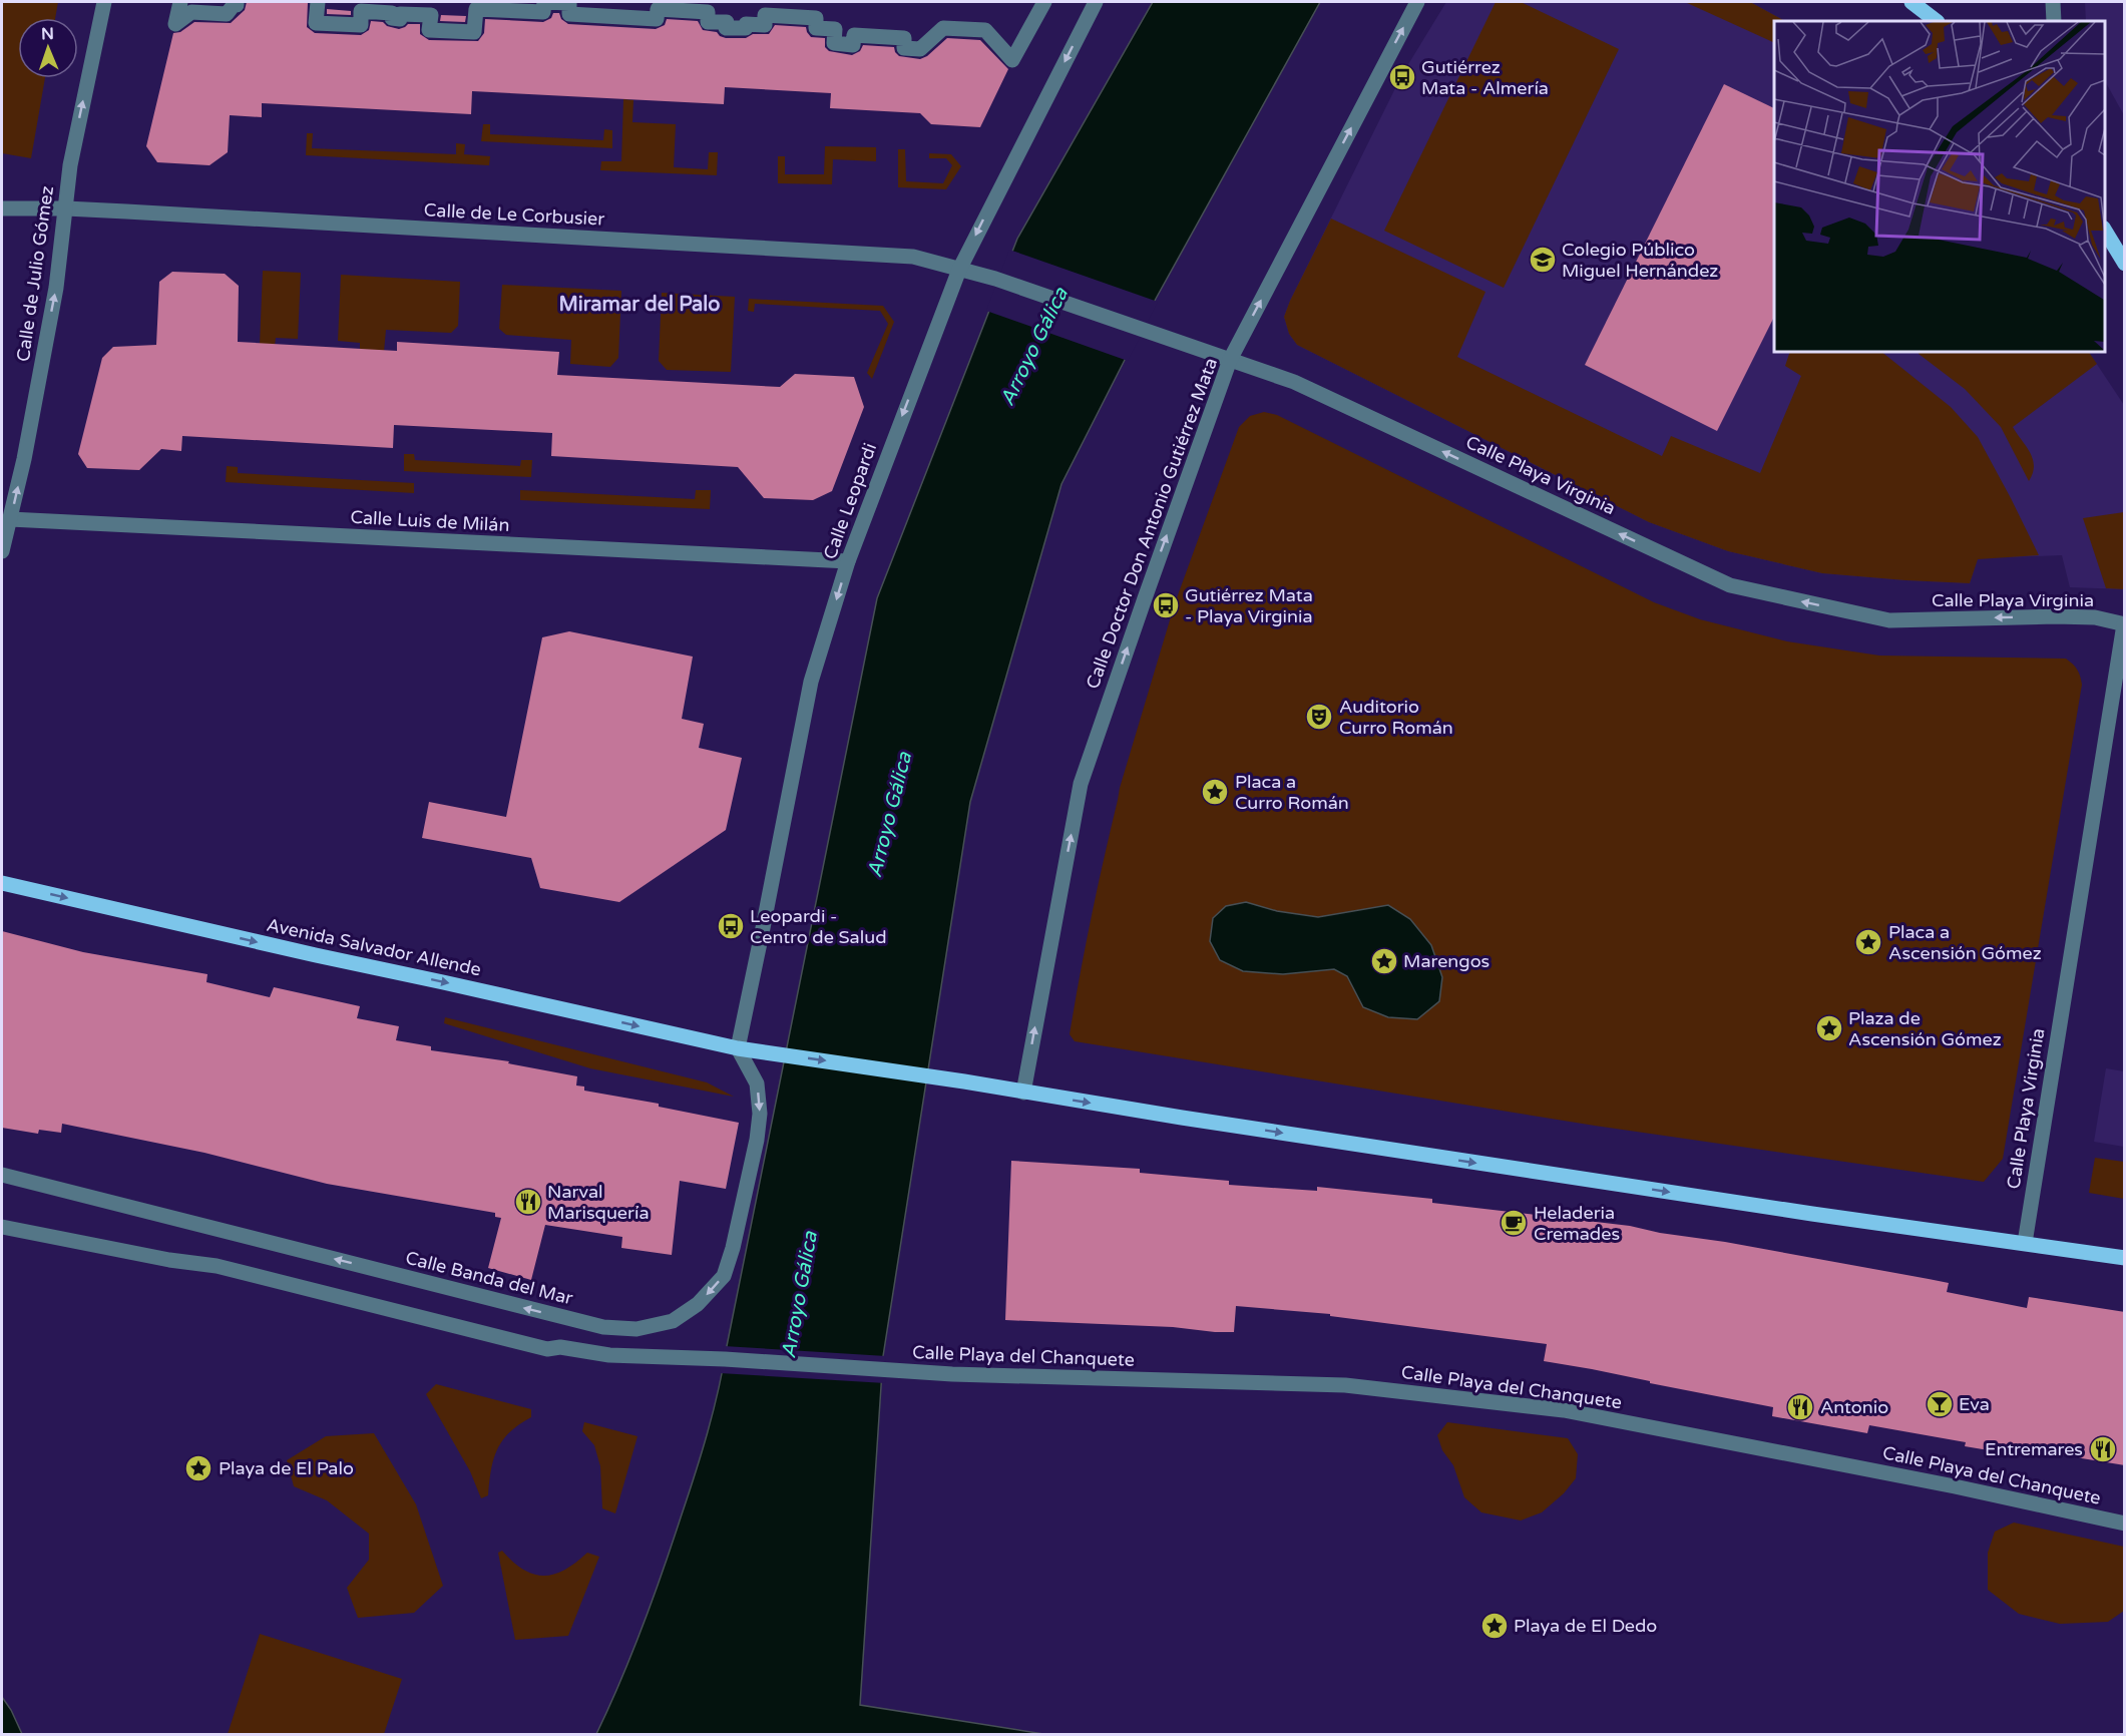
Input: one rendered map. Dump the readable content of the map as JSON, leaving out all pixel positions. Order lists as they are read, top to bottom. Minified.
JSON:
{"streets":{"main road":["Avenida Salvador Allende"],"street":["Calle de Le Corbusier","Calle de Julio Gómez","Calle Playa Virginia","Calle Leopardi","Calle Luis de Milán","Calle Doctor Don Antonio Gutiérrez Mata","Calle Banda del Mar","Calle Playa del Chanquete"]},"crossings":[["Calle de Le Corbusier","Calle de Julio Gómez"],["Calle de Le Corbusier","Calle Playa Virginia"],["Calle de Le Corbusier","Calle Leopardi"],["Calle de Julio Gómez","Calle Luis de Milán"],["Calle Playa Virginia","Calle Leopardi"],["Calle Playa Virginia","Calle Doctor Don Antonio Gutiérrez Mata"],["Calle Playa Virginia","Avenida Salvador Allende"],["Calle Leopardi","Calle Luis de Milán"],["Calle Leopardi","Avenida Salvador Allende"],["Calle Leopardi","Calle Banda del Mar"],["Calle Doctor Don Antonio Gutiérrez Mata","Avenida Salvador Allende"],["Avenida Salvador Allende","Calle Banda del Mar"]],"one_way":["Calle de Julio Gómez","Calle Playa Virginia","Calle Leopardi","Calle Doctor Don Antonio Gutiérrez Mata","Avenida Salvador Allende"],"districts":["Miramar del Palo"],"water":["Arroyo Gálica"],"places":{"bus stop":["Gutiérrez Mata - Almería","Gutiérrez Mata - Playa Virginia","Leopardi - Centro de Salud"],"school or university":["Colegio Público Miguel Hernández"],"theatre":["Auditorio Curro Román"],"place":["Placa a Curro Román","Placa a Ascensión Gómez","Marengos","Plaza de Ascensión Gómez","Playa de El Palo","Playa de El Dedo"],"restaurant":["Narval Marisquería","Antonio","Entremares"],"cafe":["Heladeria Cremades"],"bar":["Eva"]},"north":"top"}
